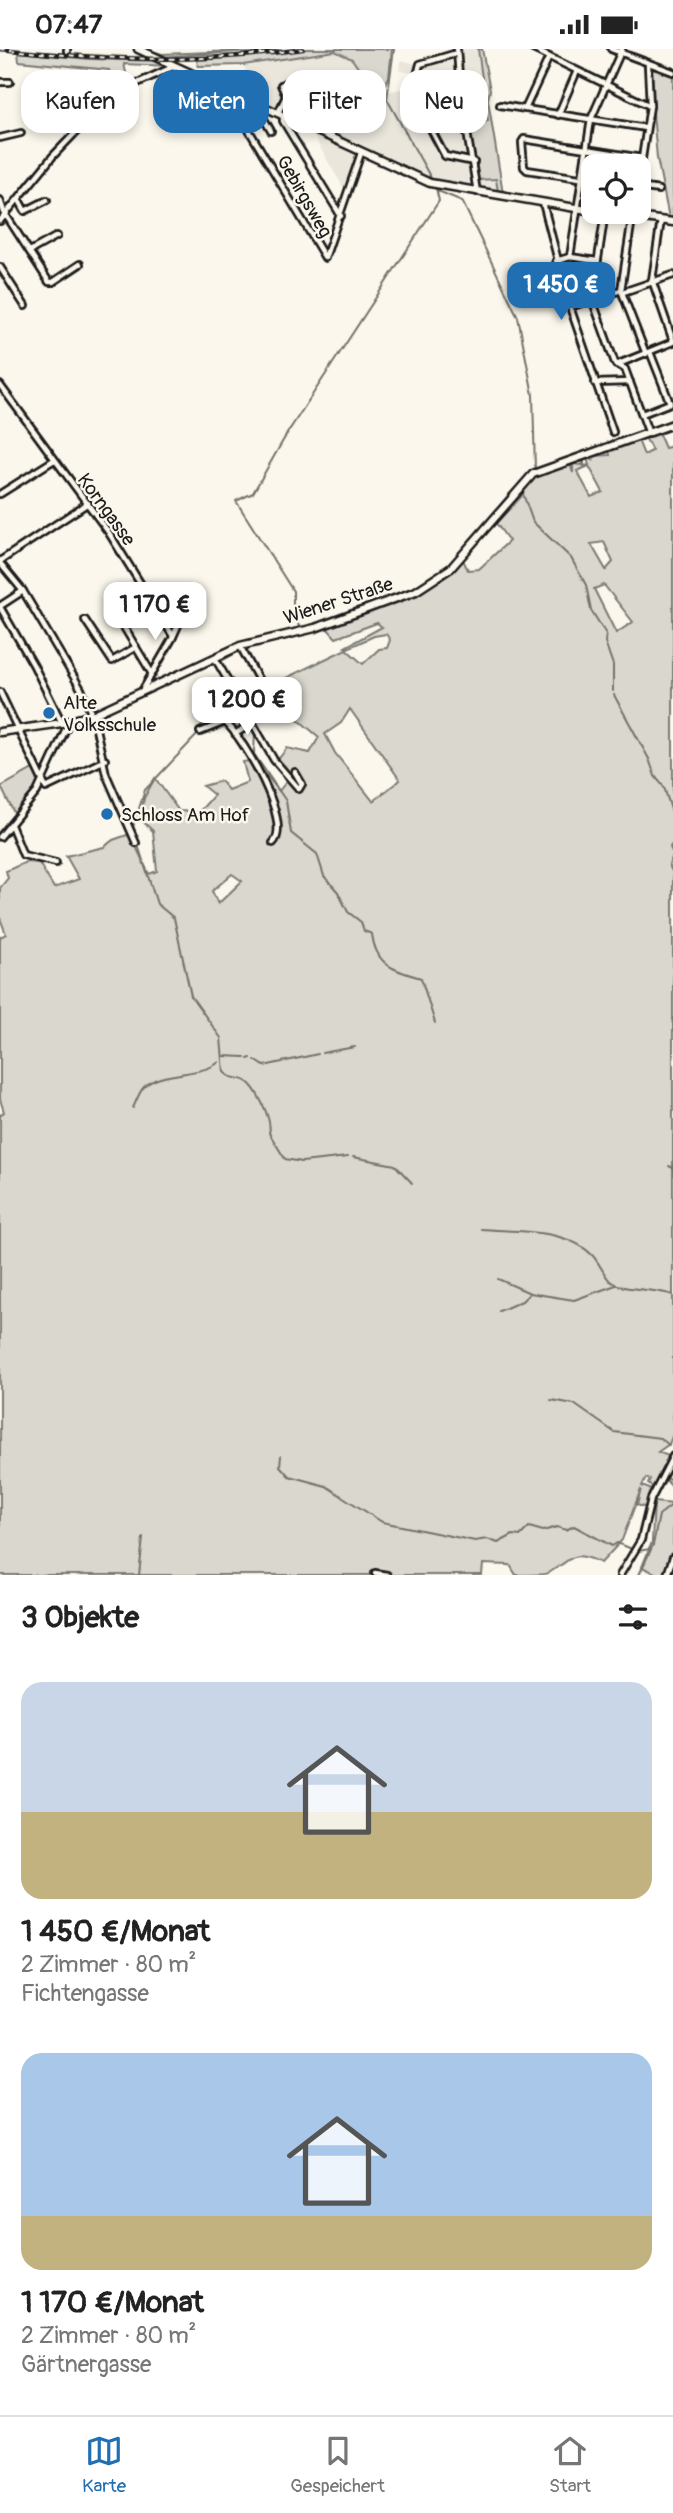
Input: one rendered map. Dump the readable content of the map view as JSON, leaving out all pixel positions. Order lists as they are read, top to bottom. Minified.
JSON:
{"streets":{"main road":["Wiener Straße"],"street":["Gebirgsweg","Korngasse"]},"places":["Alte Volksschule","Schloss Am Hof"],"page":{"status":"07:47","chip":["Kaufen","Mieten","Filter","Neu"],"price":["1 450 €","1 170 €","1 200 €"],"heading":"3 Objekte","list":[{"name":"1 450 €/Monat","note":"2 Zimmer · 80 m² · Fichtengasse"},{"name":"1 170 €/Monat","note":"2 Zimmer · 80 m² · Gärtnergasse"}],"tabs":["Karte","Gespeichert","Start"]}}
